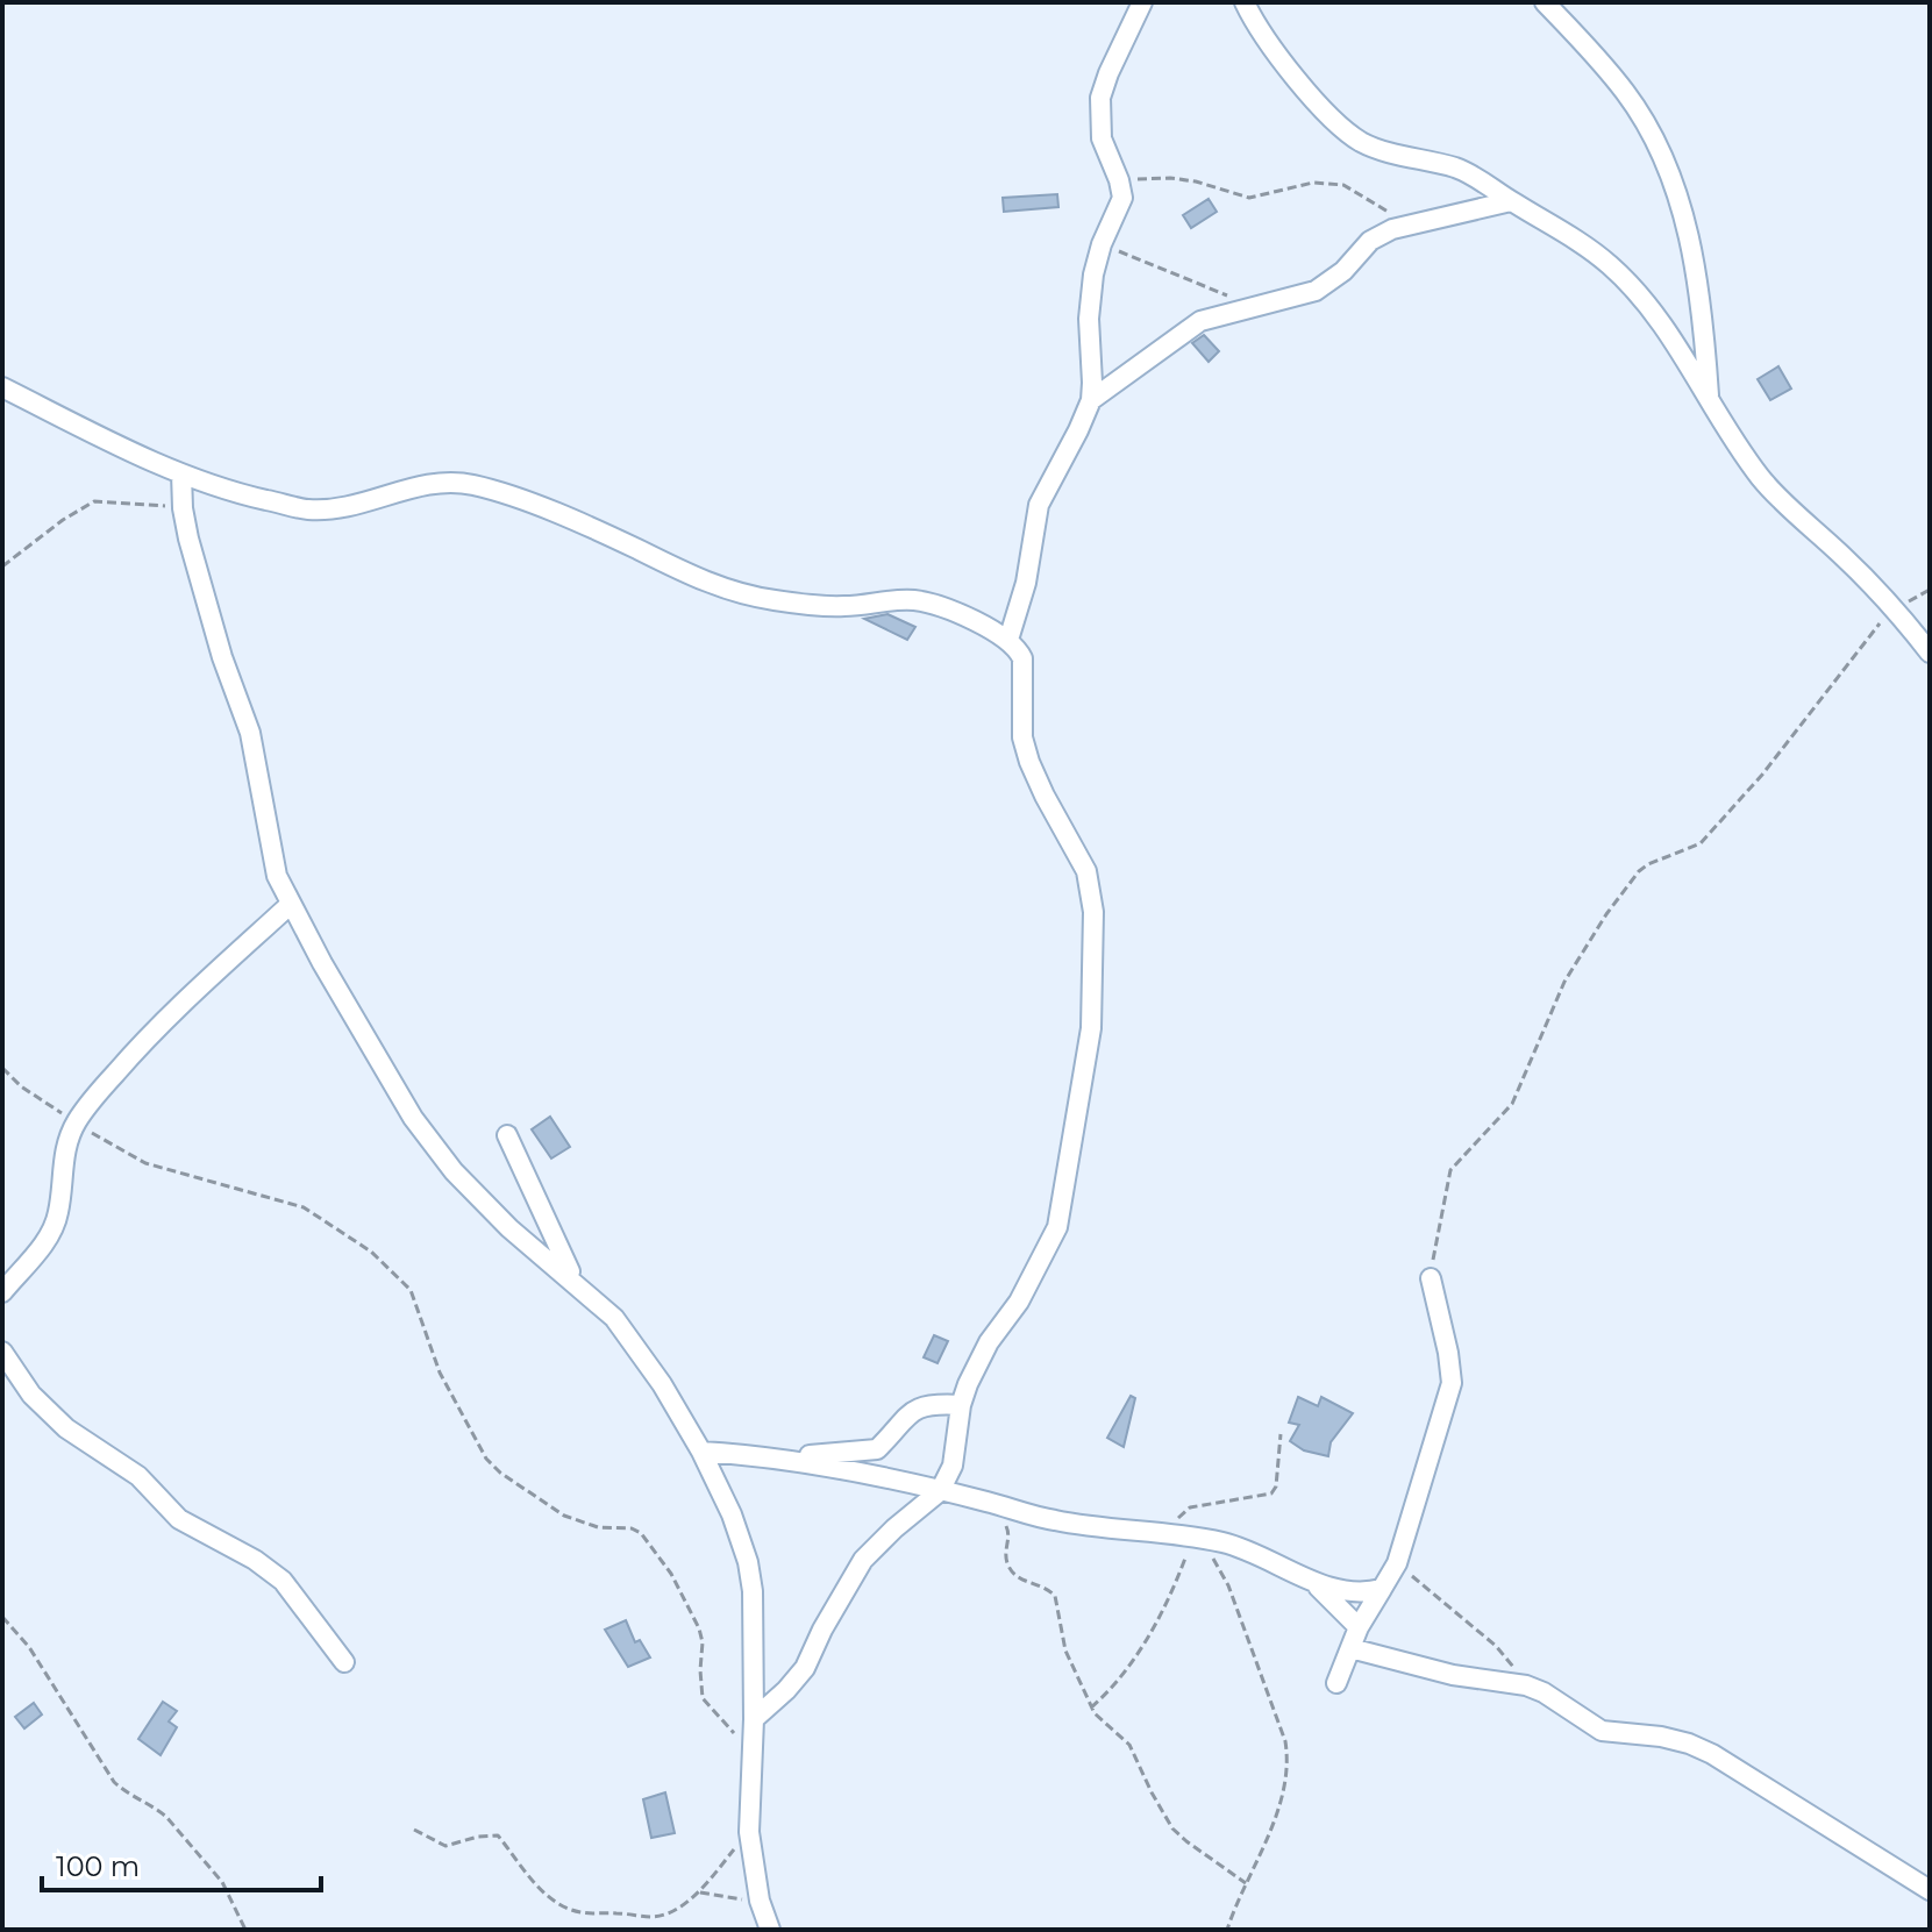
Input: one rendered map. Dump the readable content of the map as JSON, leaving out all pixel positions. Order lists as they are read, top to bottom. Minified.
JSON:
{"scale_bar":"100 m"}
